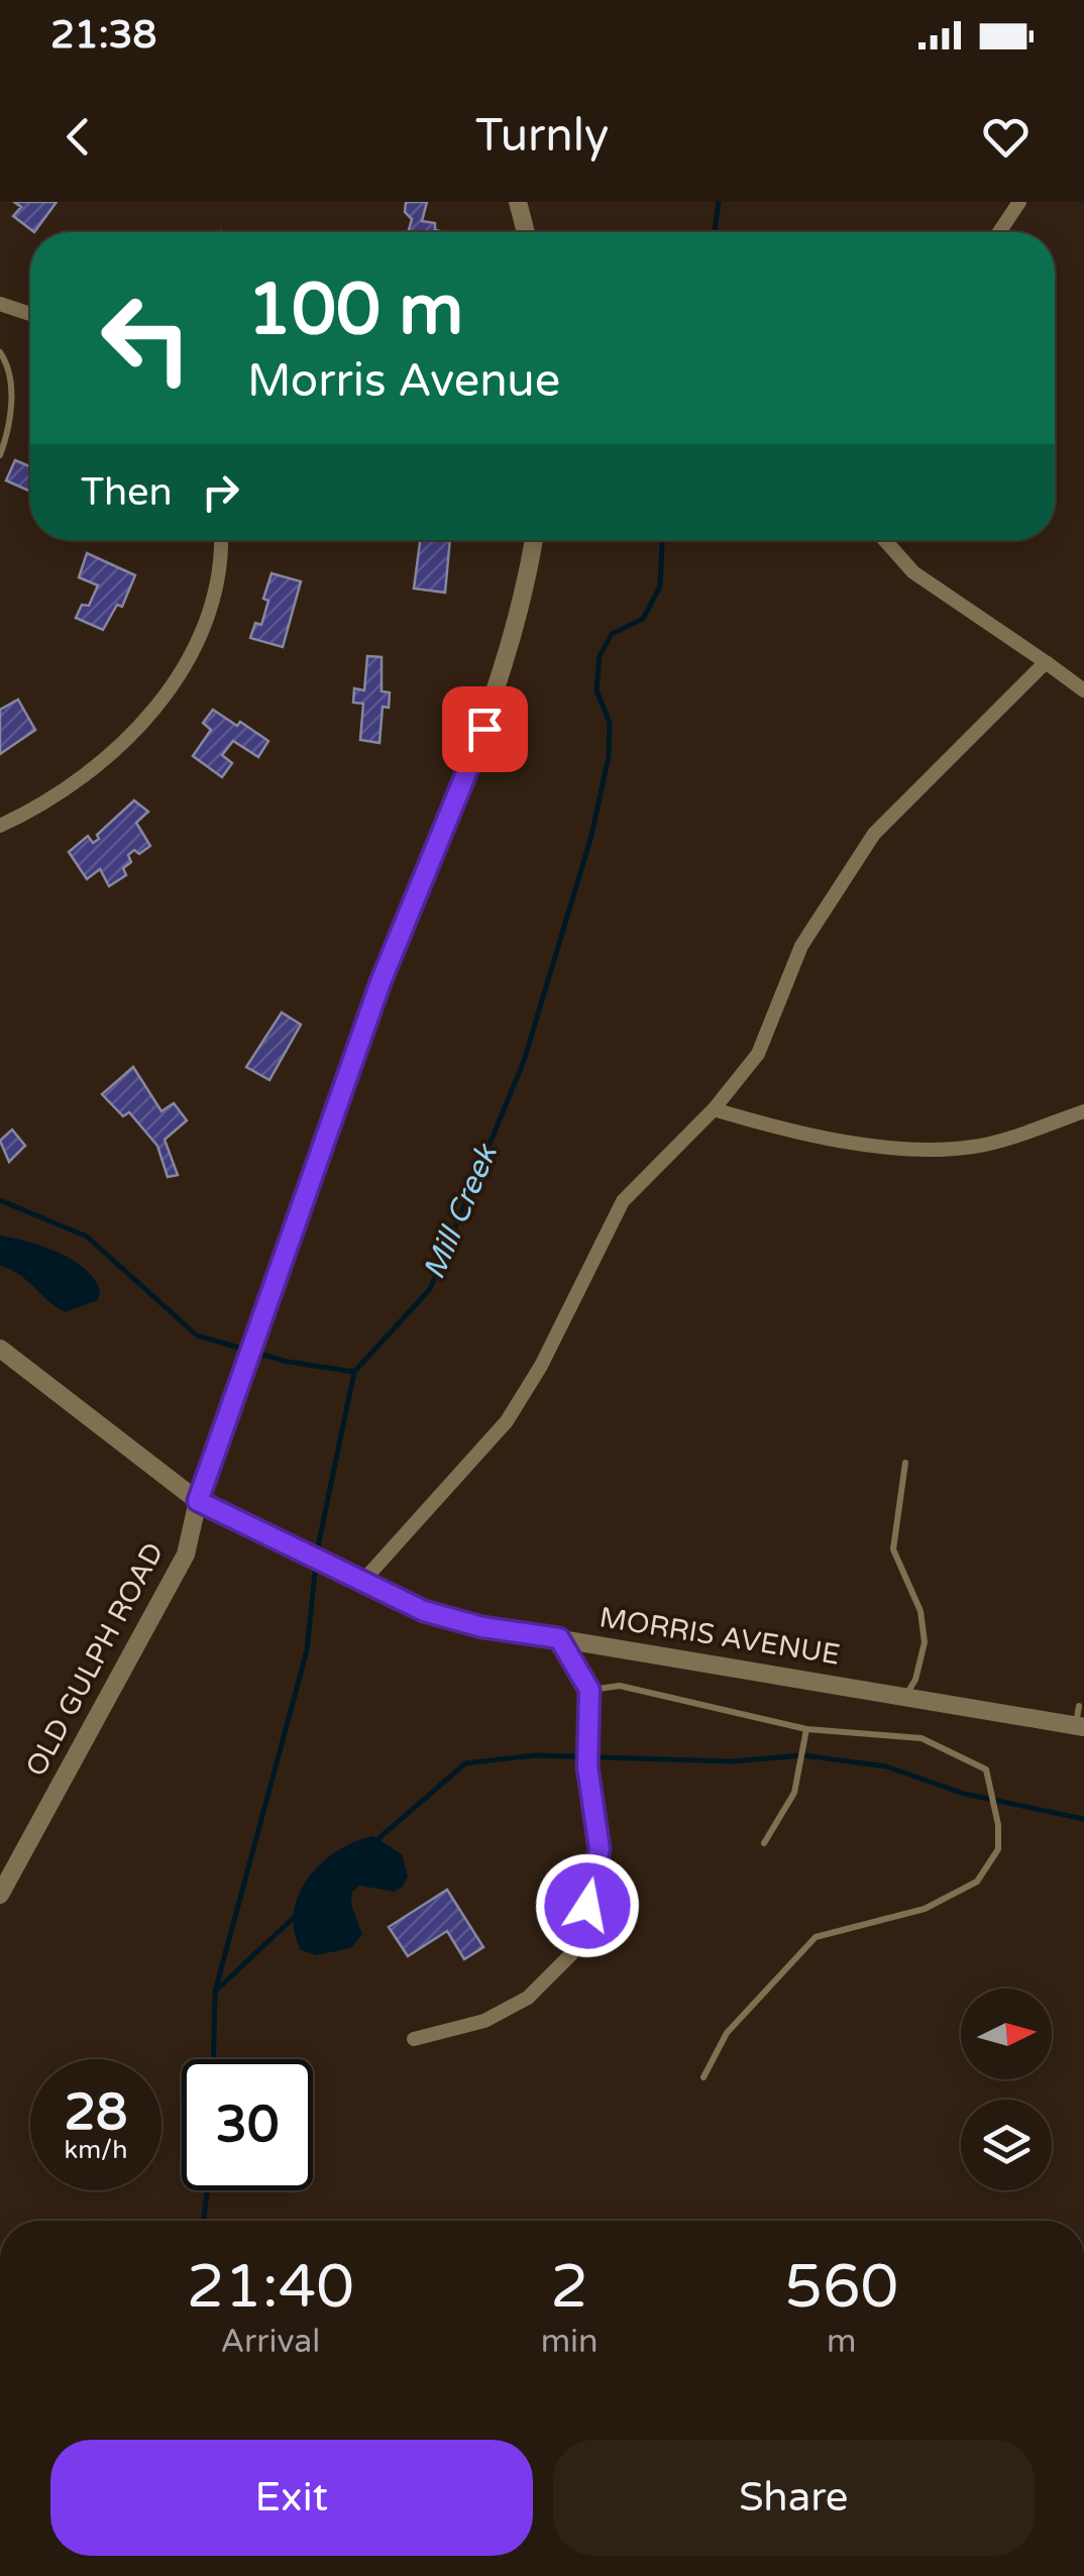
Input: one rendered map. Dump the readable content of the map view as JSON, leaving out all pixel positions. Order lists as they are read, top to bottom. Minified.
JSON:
{"streets":{"street":["MORRIS AVENUE","OLD GULPH ROAD"]},"crossings":[["MORRIS AVENUE","OLD GULPH ROAD"]],"water":["Mill Creek"],"north":"right","page":{"status":"21:38","header":"Turnly","turn":["100 m","Morris Avenue"],"then":"Then","speed":"28 km/h","limit":"30","eta":["21:40","Arrival","2","min","560","m"],"buttons":["Exit","Share"]}}
